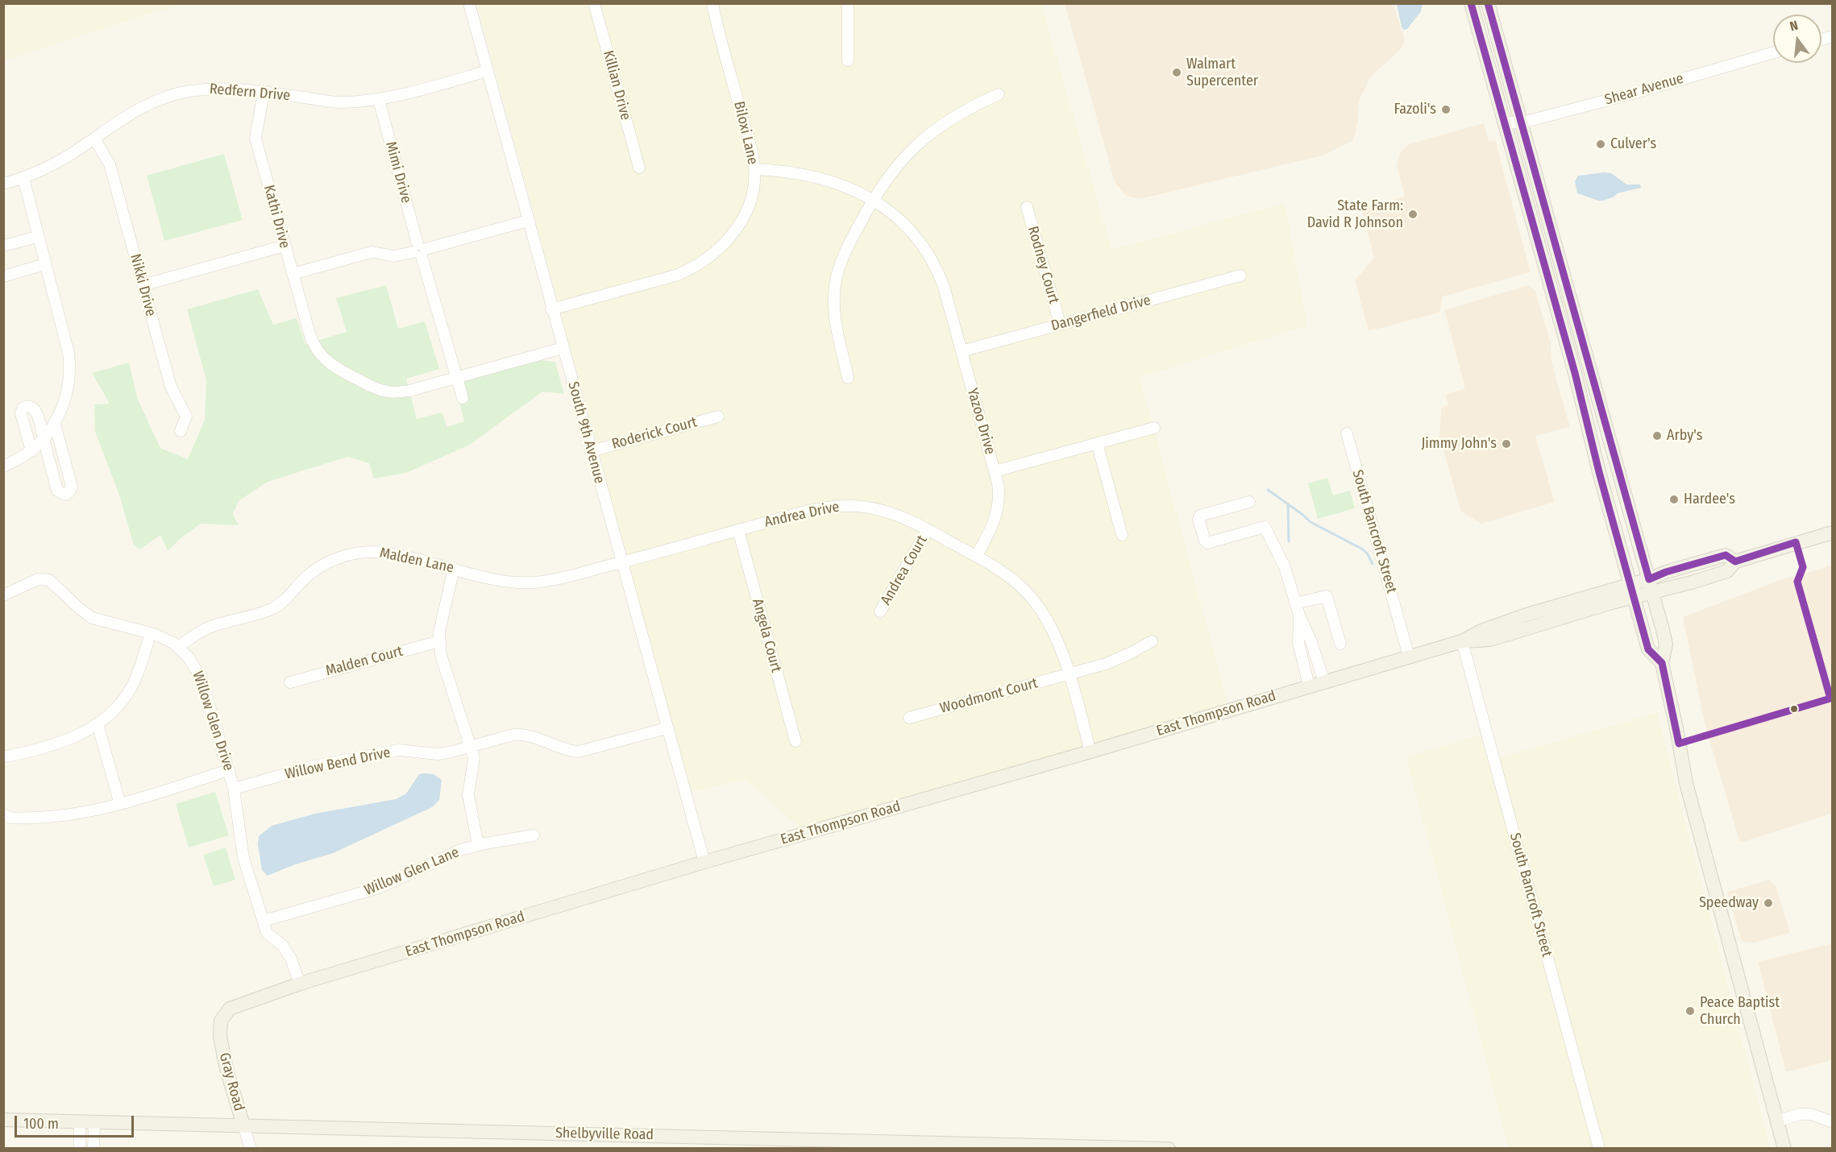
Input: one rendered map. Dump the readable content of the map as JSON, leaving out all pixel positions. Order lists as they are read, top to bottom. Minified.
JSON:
{"streets":{"main road":["East Thompson Road","Gray Road","Shelbyville Road"],"street":["Killian Drive","Shear Avenue","Redfern Drive","Biloxi Lane","Mimi Drive","Kathi Drive","Rodney Court","Nikki Drive","Dangerfield Drive","Yazoo Drive","South 9th Avenue","Roderick Court","Andrea Drive","South Bancroft Street","Malden Lane","Andrea Court","Angela Court","Malden Court","Woodmont Court","Willow Glen Drive","Willow Bend Drive","Willow Glen Lane"]},"crossings":[["Redfern Drive","Mimi Drive"],["Redfern Drive","Kathi Drive"],["Redfern Drive","Nikki Drive"],["Redfern Drive","South 9th Avenue"],["Biloxi Lane","Yazoo Drive"],["Biloxi Lane","South 9th Avenue"],["Mimi Drive","Kathi Drive"],["Rodney Court","Dangerfield Drive"],["Dangerfield Drive","Yazoo Drive"],["Yazoo Drive","Andrea Drive"],["South 9th Avenue","Roderick Court"],["South 9th Avenue","Andrea Drive"],["South 9th Avenue","Malden Lane"],["South 9th Avenue","East Thompson Road"],["South 9th Avenue","Willow Bend Drive"],["Andrea Drive","Malden Lane"],["Andrea Drive","Andrea Court"],["Andrea Drive","Angela Court"],["South Bancroft Street","East Thompson Road"],["Malden Lane","Willow Glen Drive"],["East Thompson Road","Willow Glen Drive"],["East Thompson Road","Gray Road"],["Willow Glen Drive","Willow Bend Drive"],["Willow Glen Drive","Willow Glen Lane"],["Gray Road","Shelbyville Road"]],"places":["Walmart Supercenter","Fazoli's","Culver's","State Farm: David R Johnson","Arby's","Jimmy John's","Hardee's","Speedway","Peace Baptist Church"],"scale_bar":"100 m","north":"top"}
